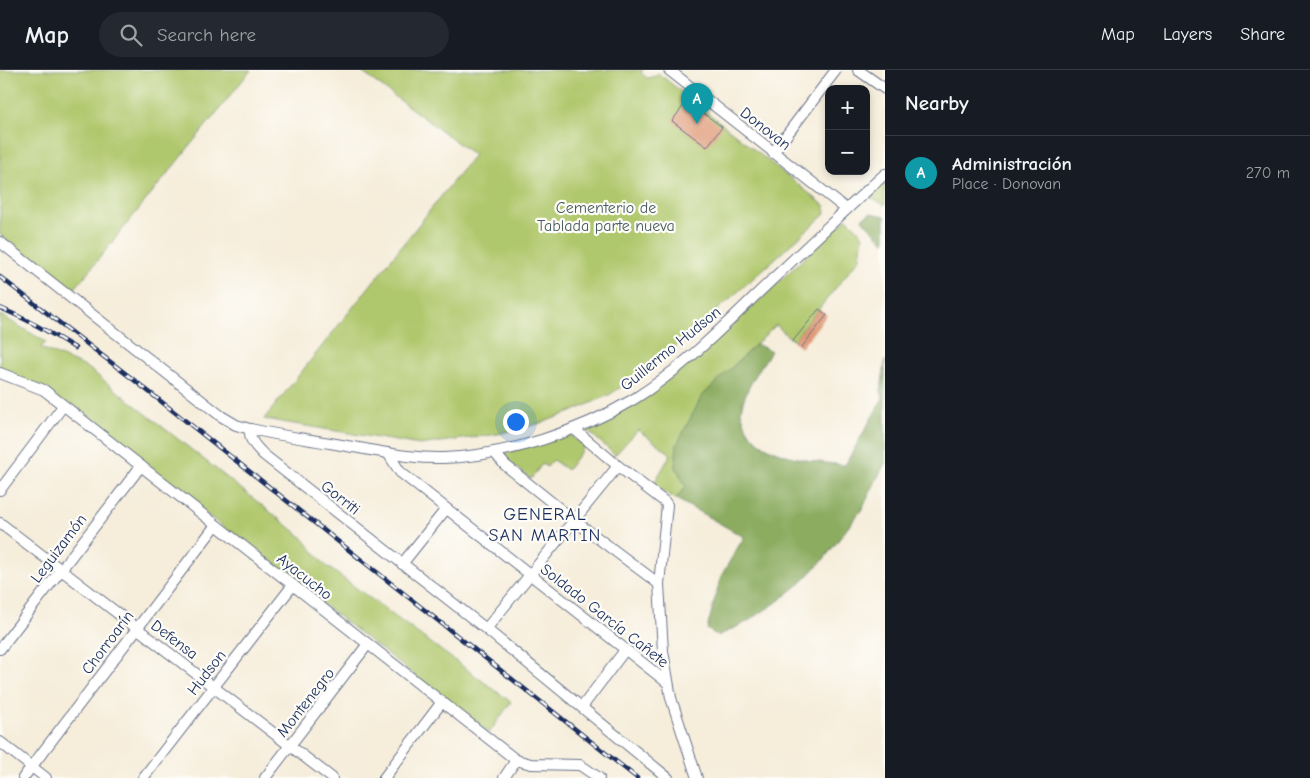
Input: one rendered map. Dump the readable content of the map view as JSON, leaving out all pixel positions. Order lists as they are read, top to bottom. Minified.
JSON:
{"streets":{"street":["Donovan","Guillermo Hudson","Gorriti","Leguizamón","Ayacucho","Soldado García Cañete","Defensa","Chorroarín","Hudson","Montenegro"]},"crossings":[["Donovan","Guillermo Hudson"],["Guillermo Hudson","Gorriti"],["Guillermo Hudson","Soldado García Cañete"],["Leguizamón","Ayacucho"],["Leguizamón","Defensa"],["Ayacucho","Chorroarín"],["Ayacucho","Hudson"],["Ayacucho","Montenegro"],["Defensa","Chorroarín"],["Defensa","Hudson"],["Defensa","Montenegro"]],"districts":["GENERAL SAN MARTIN"],"parks":["Cementerio de Tablada parte nueva"],"page":{"header":"Map","search":"Search here","nav":["Map","Layers","Share"],"heading":"Nearby","pins":"A","map_buttons":["+","−"],"list":[{"mark":"A","name":"Administración","note":"Place · Donovan","value":"270 m"}]}}
